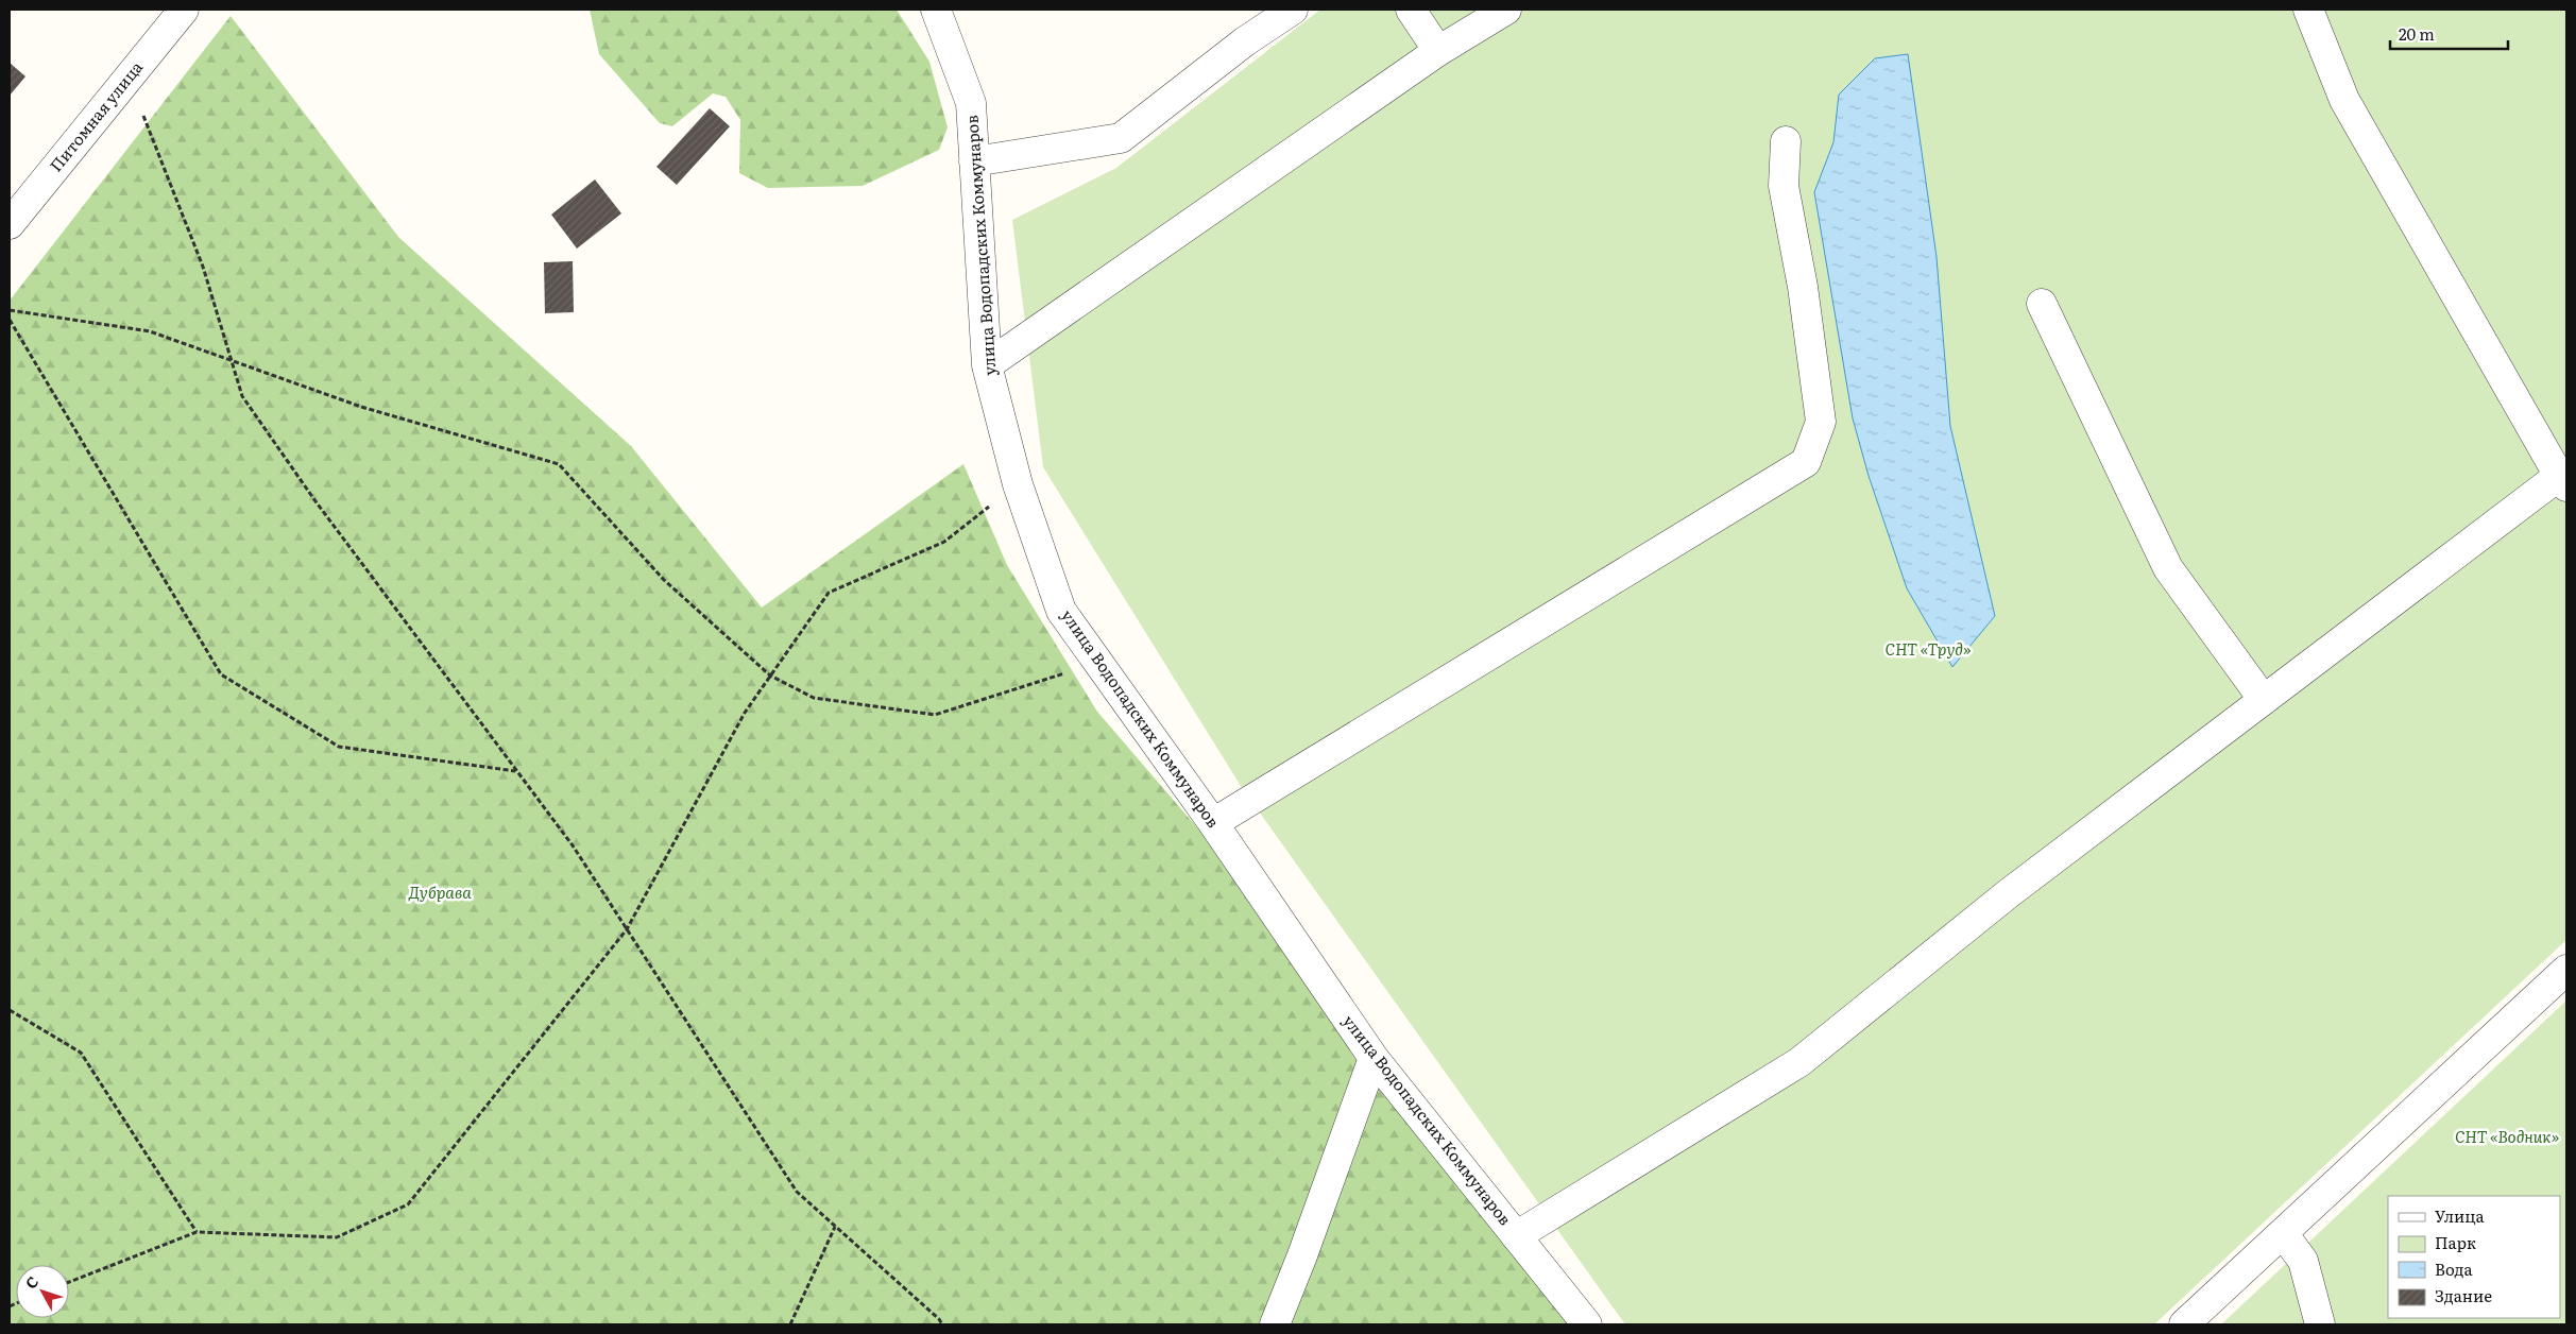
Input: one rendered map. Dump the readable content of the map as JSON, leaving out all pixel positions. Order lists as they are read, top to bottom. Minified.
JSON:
{"streets":{"street":["Питомная улица","улица Водопадских Коммунаров"]},"parks":["СНТ «Труд»","Дубрава","СНТ «Водник»"],"legend":["Улица","Парк","Вода","Здание"],"scale_bar":"20 m","north":"top left"}
